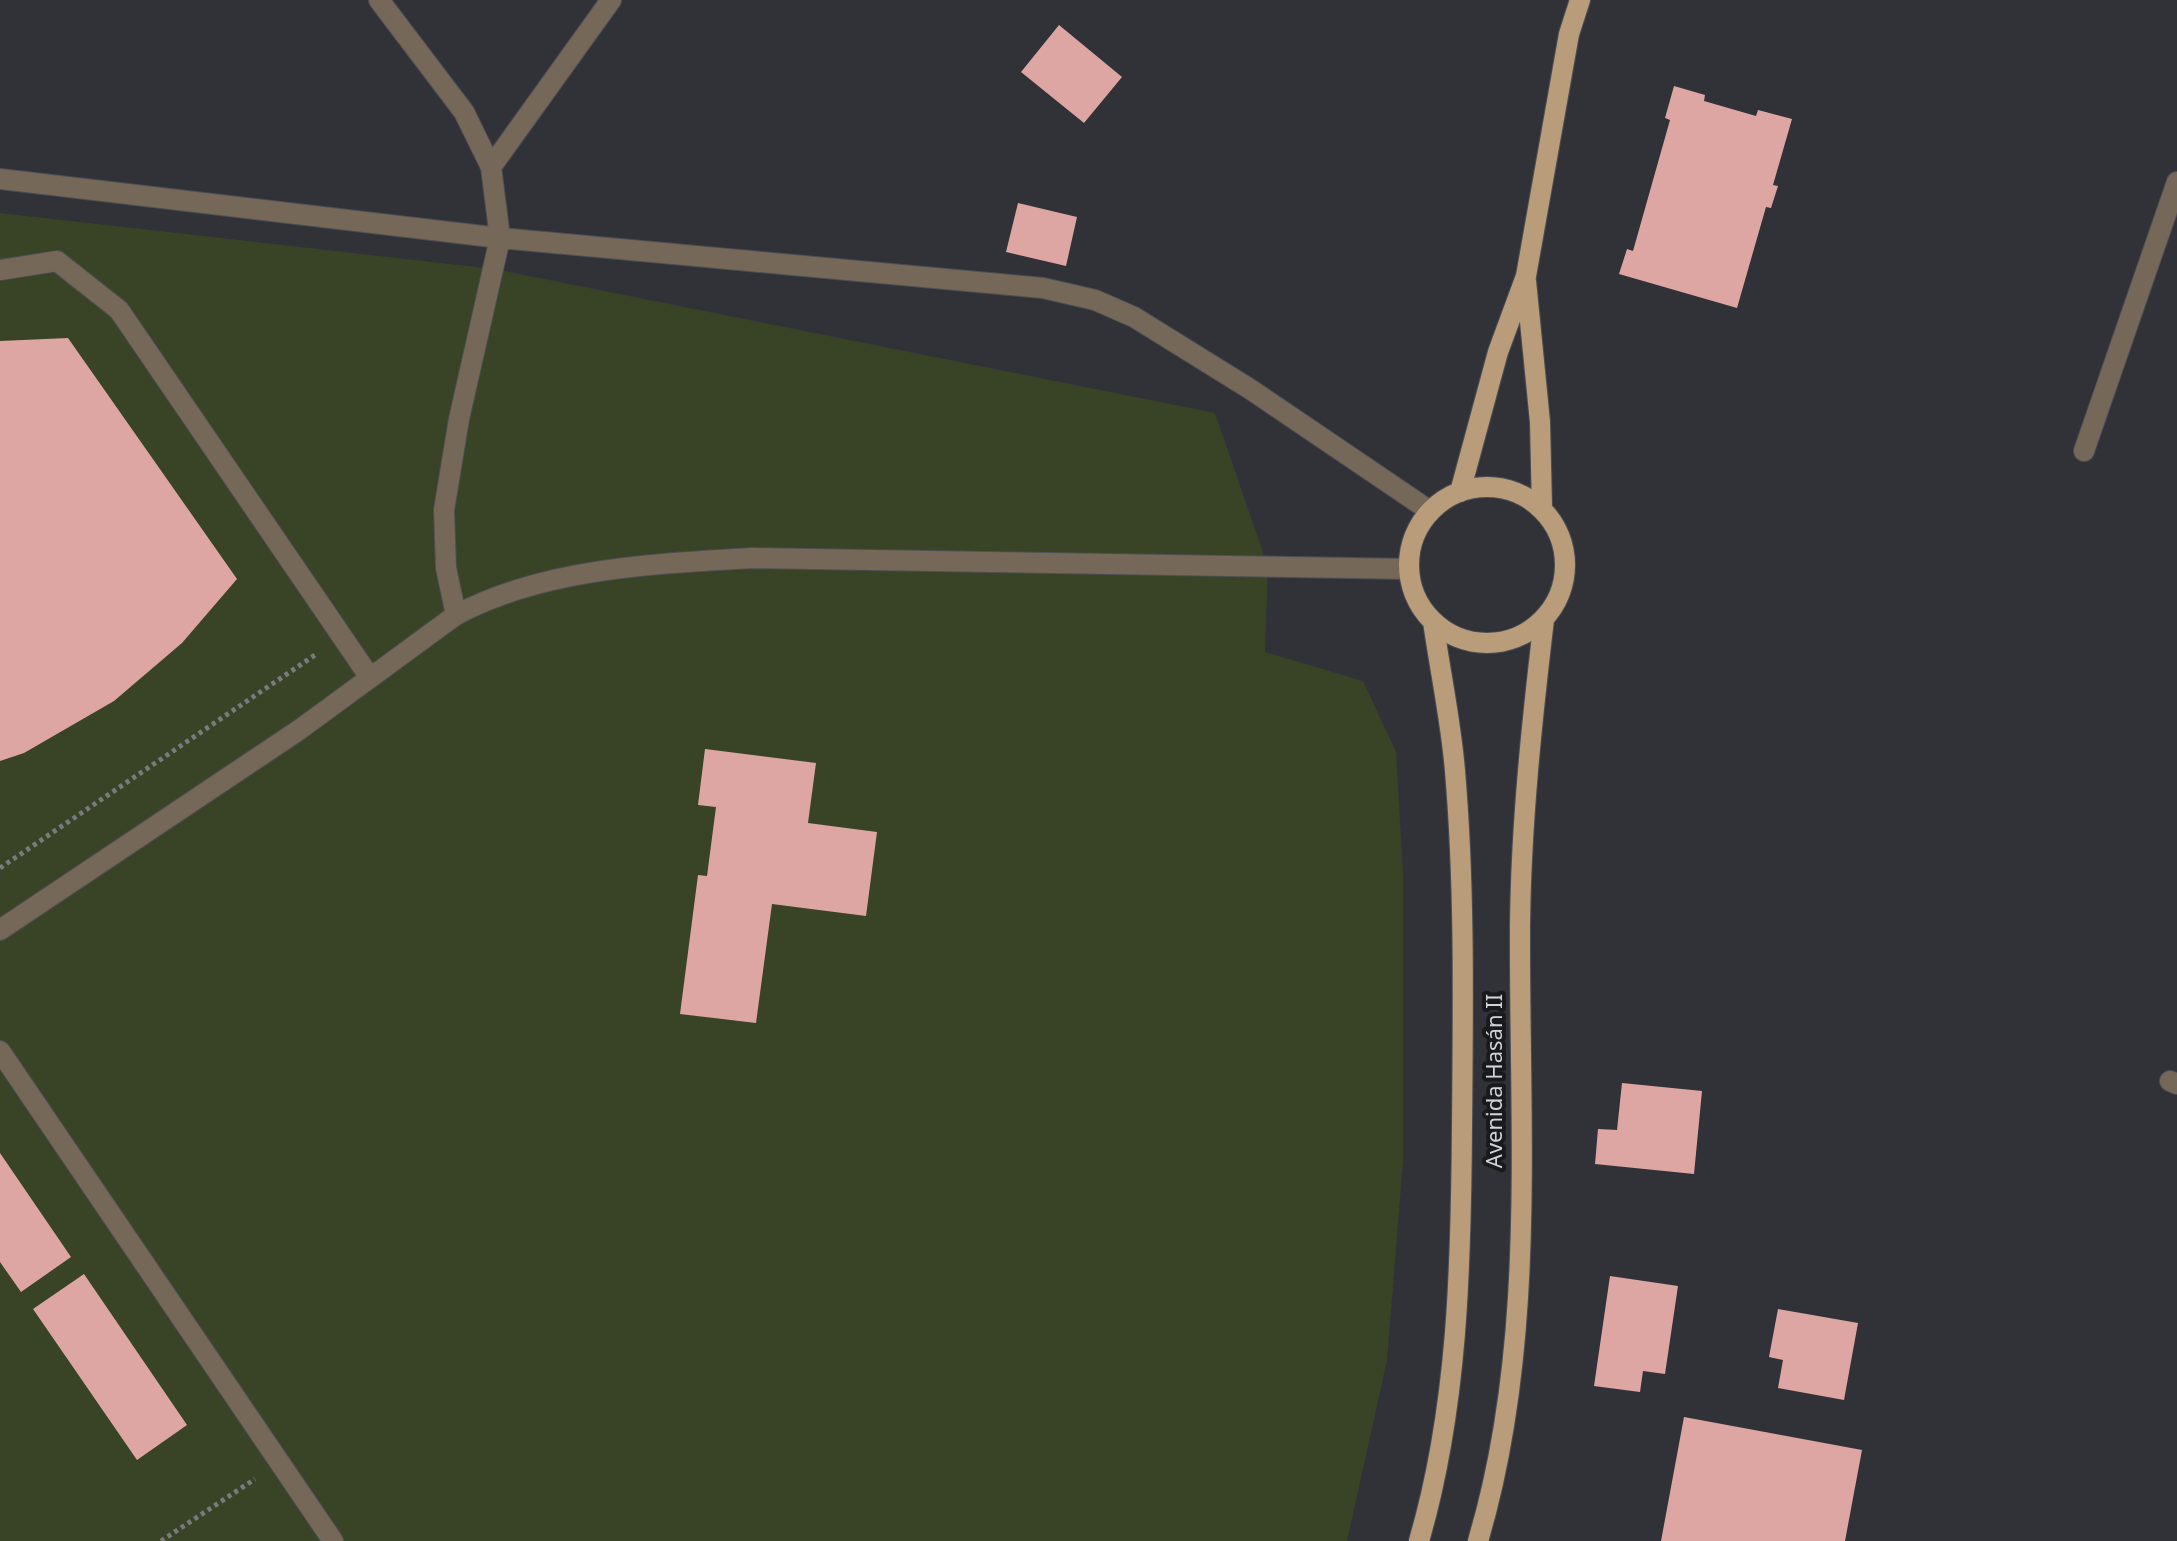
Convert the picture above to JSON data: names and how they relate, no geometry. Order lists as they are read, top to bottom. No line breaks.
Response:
{"streets":{"main road":["Avenida Hasán II"]}}
